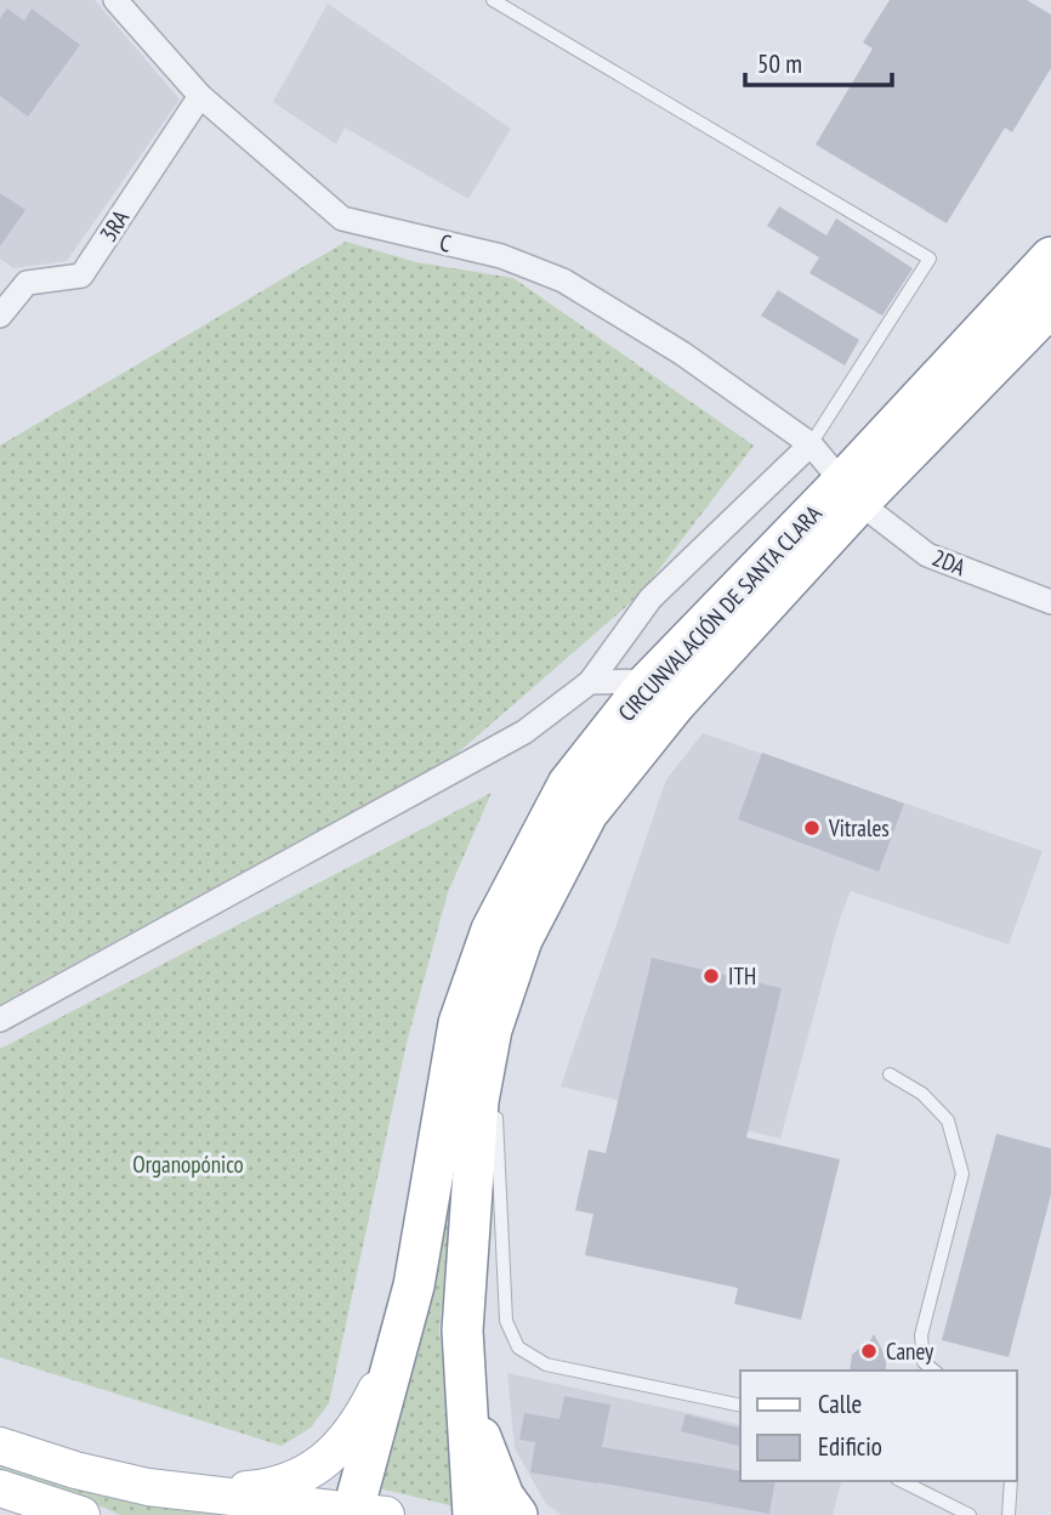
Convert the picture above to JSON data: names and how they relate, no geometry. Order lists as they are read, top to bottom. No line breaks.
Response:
{"streets":{"highway":["CIRCUNVALACIÓN DE SANTA CLARA"],"street":["3RA","C","2DA"]},"crossings":[["3RA","C"],["C","2DA"],["C","CIRCUNVALACIÓN DE SANTA CLARA"],["2DA","CIRCUNVALACIÓN DE SANTA CLARA"]],"parks":["Organopónico"],"places":["Vitrales","ITH","Caney"],"legend":["Calle","Edificio"],"scale_bar":"50 m"}
